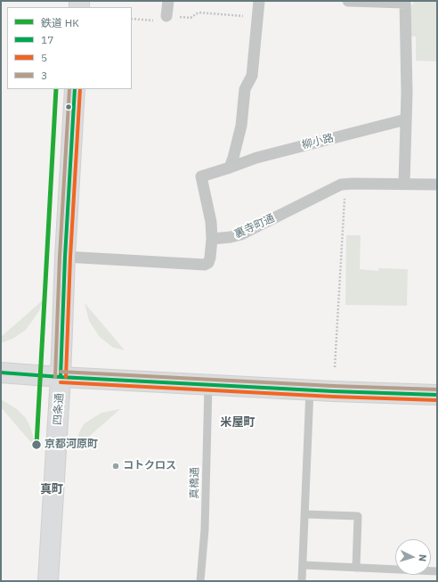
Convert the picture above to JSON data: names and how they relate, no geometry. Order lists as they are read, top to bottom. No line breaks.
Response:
{"streets":{"main road":["四条通"],"street":["柳小路","裏寺町通"],"lane":["真橋通"]},"crossings":[["柳小路","裏寺町通"]],"districts":["米屋町","真町"],"places":["京都河原町","コトクロス"],"lines":["rail line HK","transit line 17","transit line 5","transit line 3"],"legend":["鉄道 HK","17","5","3"],"north":"right"}
